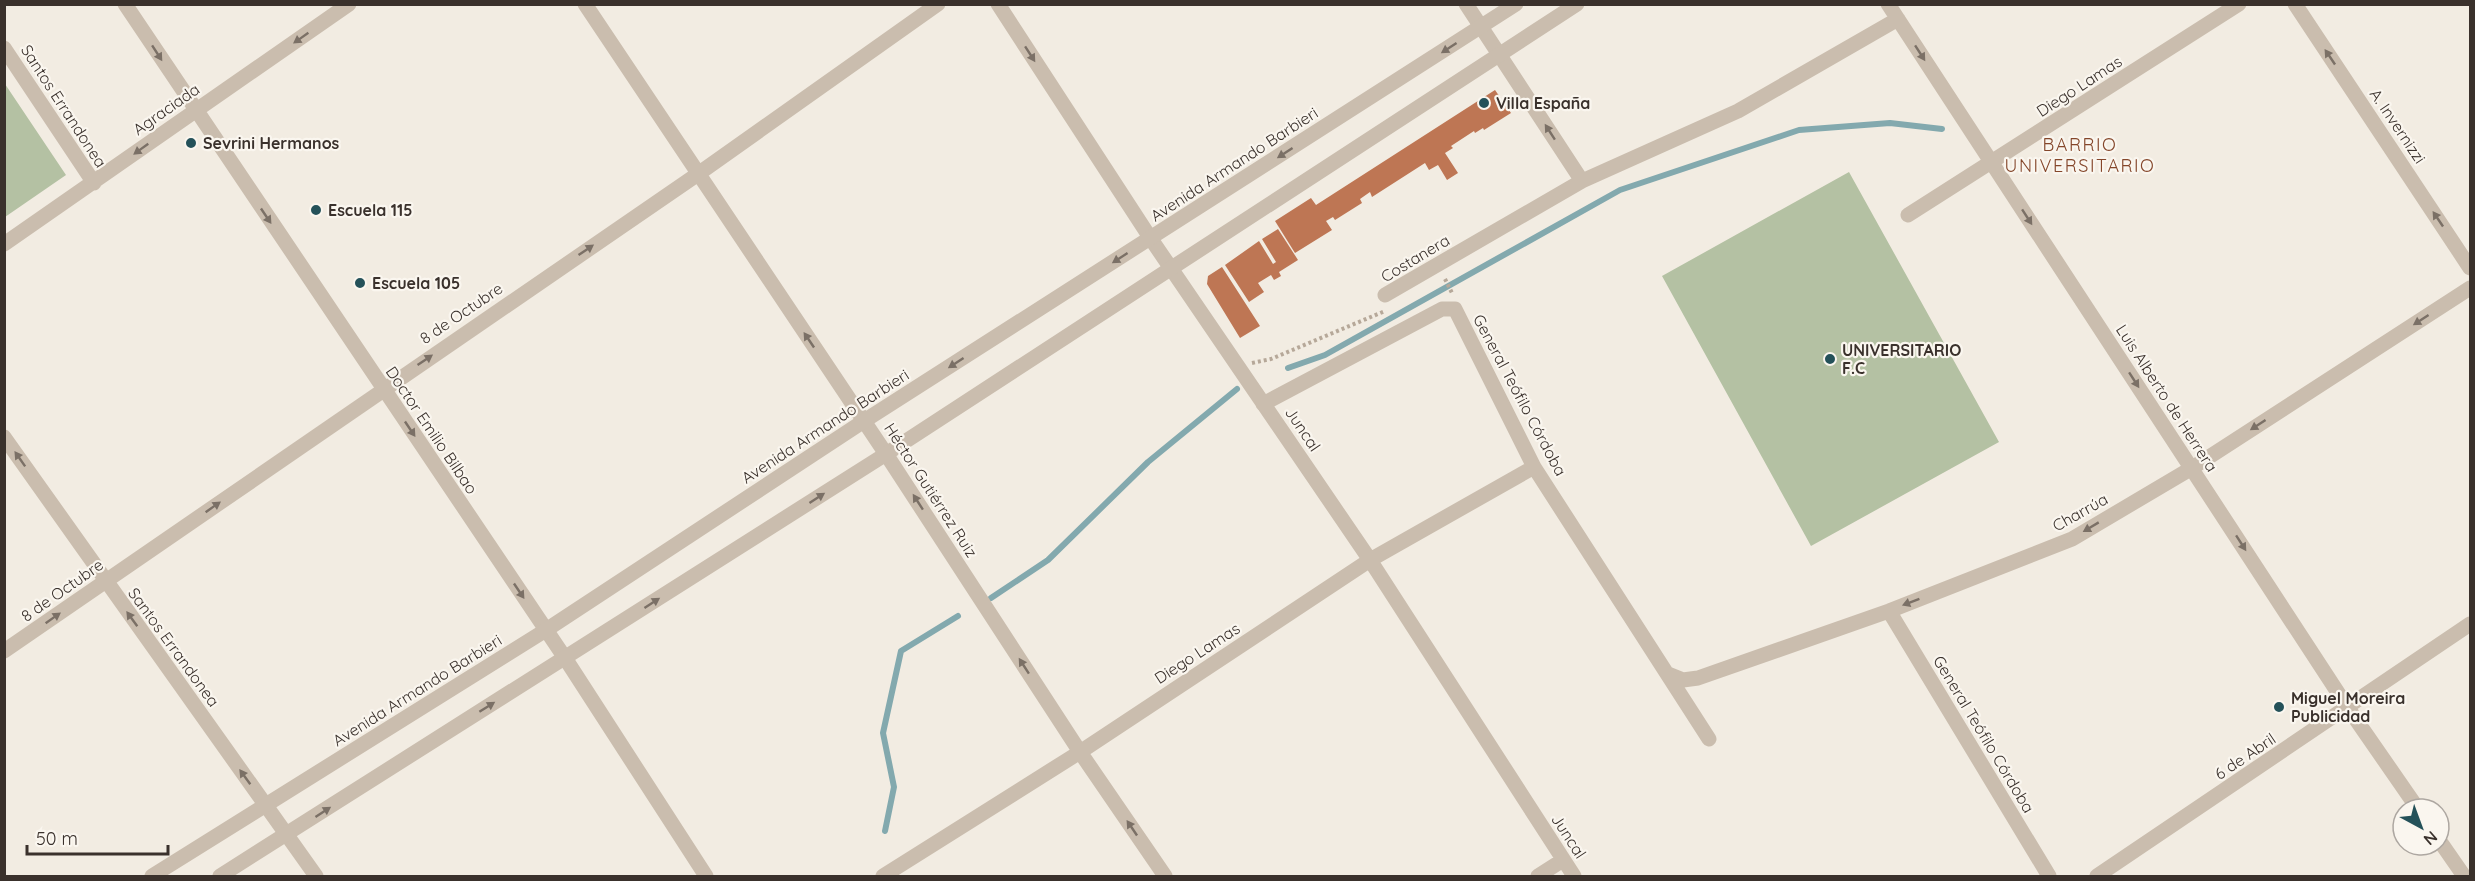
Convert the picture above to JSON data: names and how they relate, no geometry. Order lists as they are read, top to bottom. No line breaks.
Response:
{"streets":{"street":["Diego Lamas","Santos Errandonea","Agraciada","A. Invernizzi","Avenida Armando Barbieri","Costanera","8 de Octubre","General Teófilo Córdoba","Luis Alberto de Herrera","Juncal","Doctor Emilio Bilbao","Héctor Gutiérrez Ruiz","Charrúa","6 de Abril"]},"crossings":[["Diego Lamas","General Teófilo Córdoba"],["Diego Lamas","Luis Alberto de Herrera"],["Diego Lamas","Juncal"],["Diego Lamas","Héctor Gutiérrez Ruiz"],["Santos Errandonea","Agraciada"],["Santos Errandonea","Avenida Armando Barbieri"],["Santos Errandonea","8 de Octubre"],["Agraciada","Doctor Emilio Bilbao"],["Avenida Armando Barbieri","Juncal"],["Avenida Armando Barbieri","Doctor Emilio Bilbao"],["Avenida Armando Barbieri","Héctor Gutiérrez Ruiz"],["Costanera","Luis Alberto de Herrera"],["Costanera","Juncal"],["8 de Octubre","Doctor Emilio Bilbao"],["8 de Octubre","Héctor Gutiérrez Ruiz"],["General Teófilo Córdoba","Juncal"],["General Teófilo Córdoba","Charrúa"],["Luis Alberto de Herrera","Charrúa"],["Luis Alberto de Herrera","6 de Abril"]],"one_way":["Santos Errandonea","Agraciada","A. Invernizzi","8 de Octubre","Luis Alberto de Herrera","Doctor Emilio Bilbao","Héctor Gutiérrez Ruiz","Charrúa"],"districts":["BARRIO UNIVERSITARIO"],"places":["Villa España","Sevrini Hermanos","Escuela 115","Escuela 105","UNIVERSITARIO F.C","Miguel Moreira Publicidad"],"scale_bar":"50 m","north":"bottom right"}
